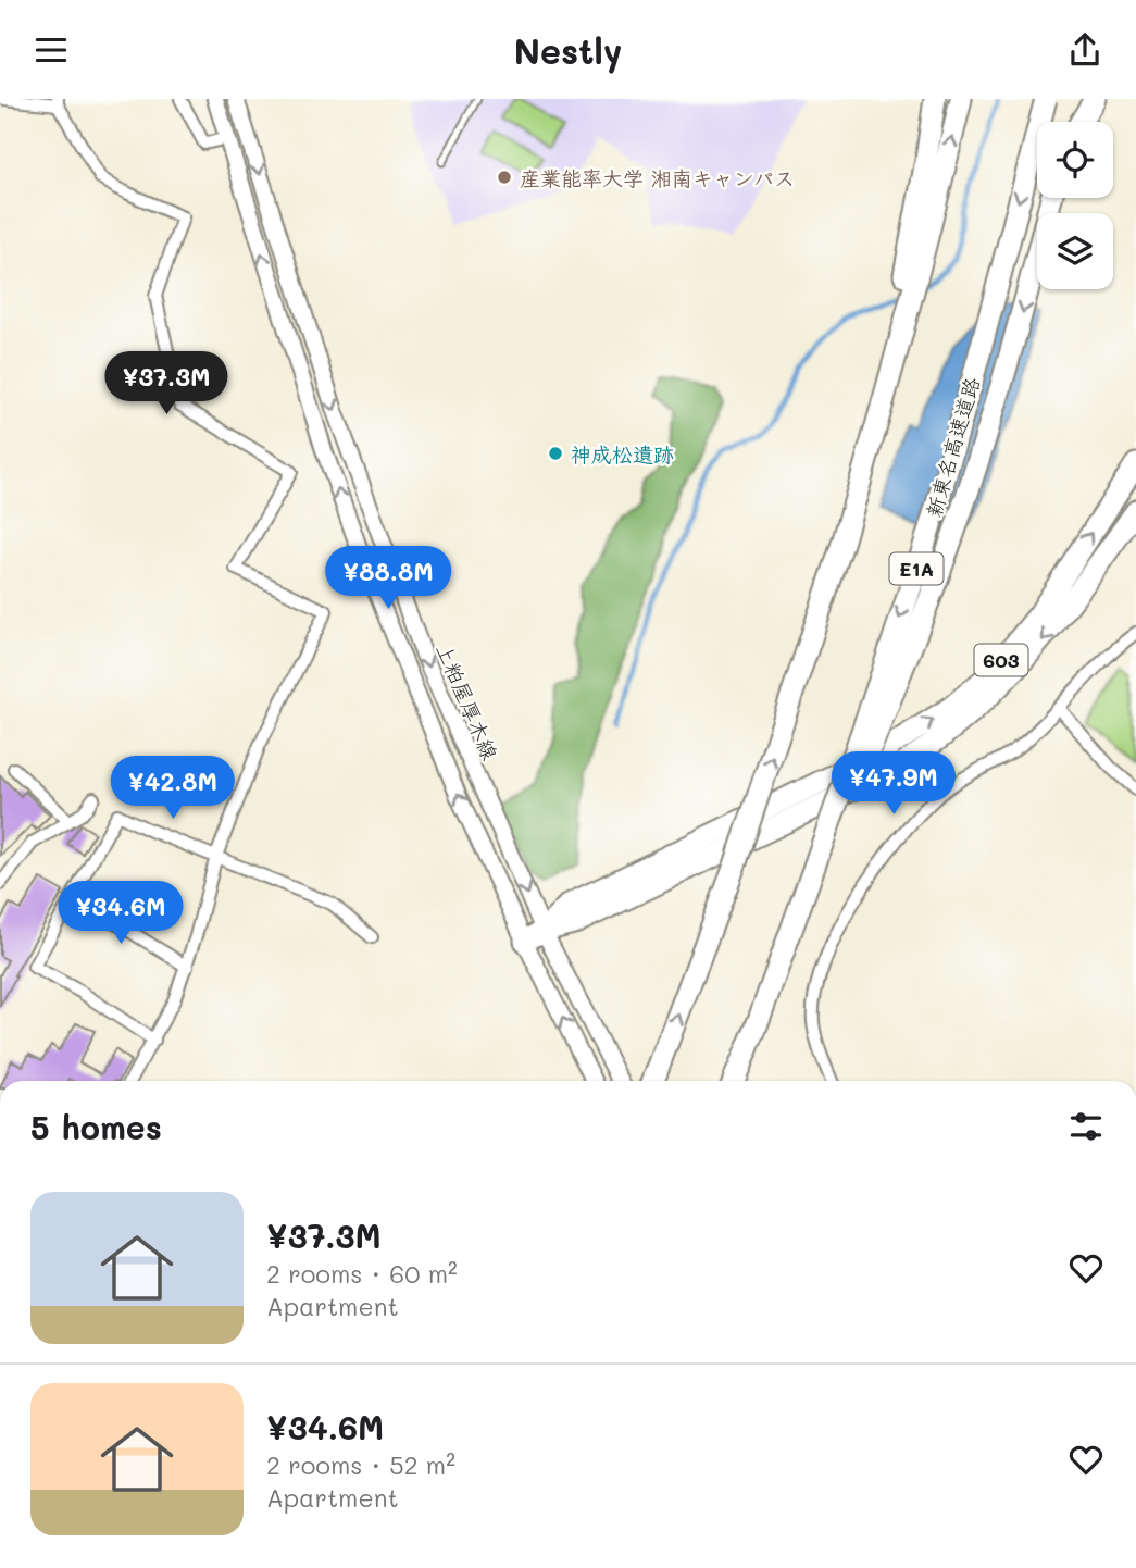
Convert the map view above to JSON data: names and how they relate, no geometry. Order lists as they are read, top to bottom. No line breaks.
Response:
{"streets":{"highway":["新東名高速道路","E1A","603"],"main road":["上粕屋厚木線"]},"crossings":[["603","上粕屋厚木線"]],"places":["産業能率大学 湘南キャンパス","神成松遺跡"],"page":{"header":"Nestly","price":["¥37.3M","¥88.8M","¥47.9M","¥42.8M","¥34.6M"],"heading":"5 homes","list":[{"name":"¥37.3M","note":"2 rooms · 60 m² · Apartment"},{"name":"¥34.6M","note":"2 rooms · 52 m² · Apartment"}]}}
